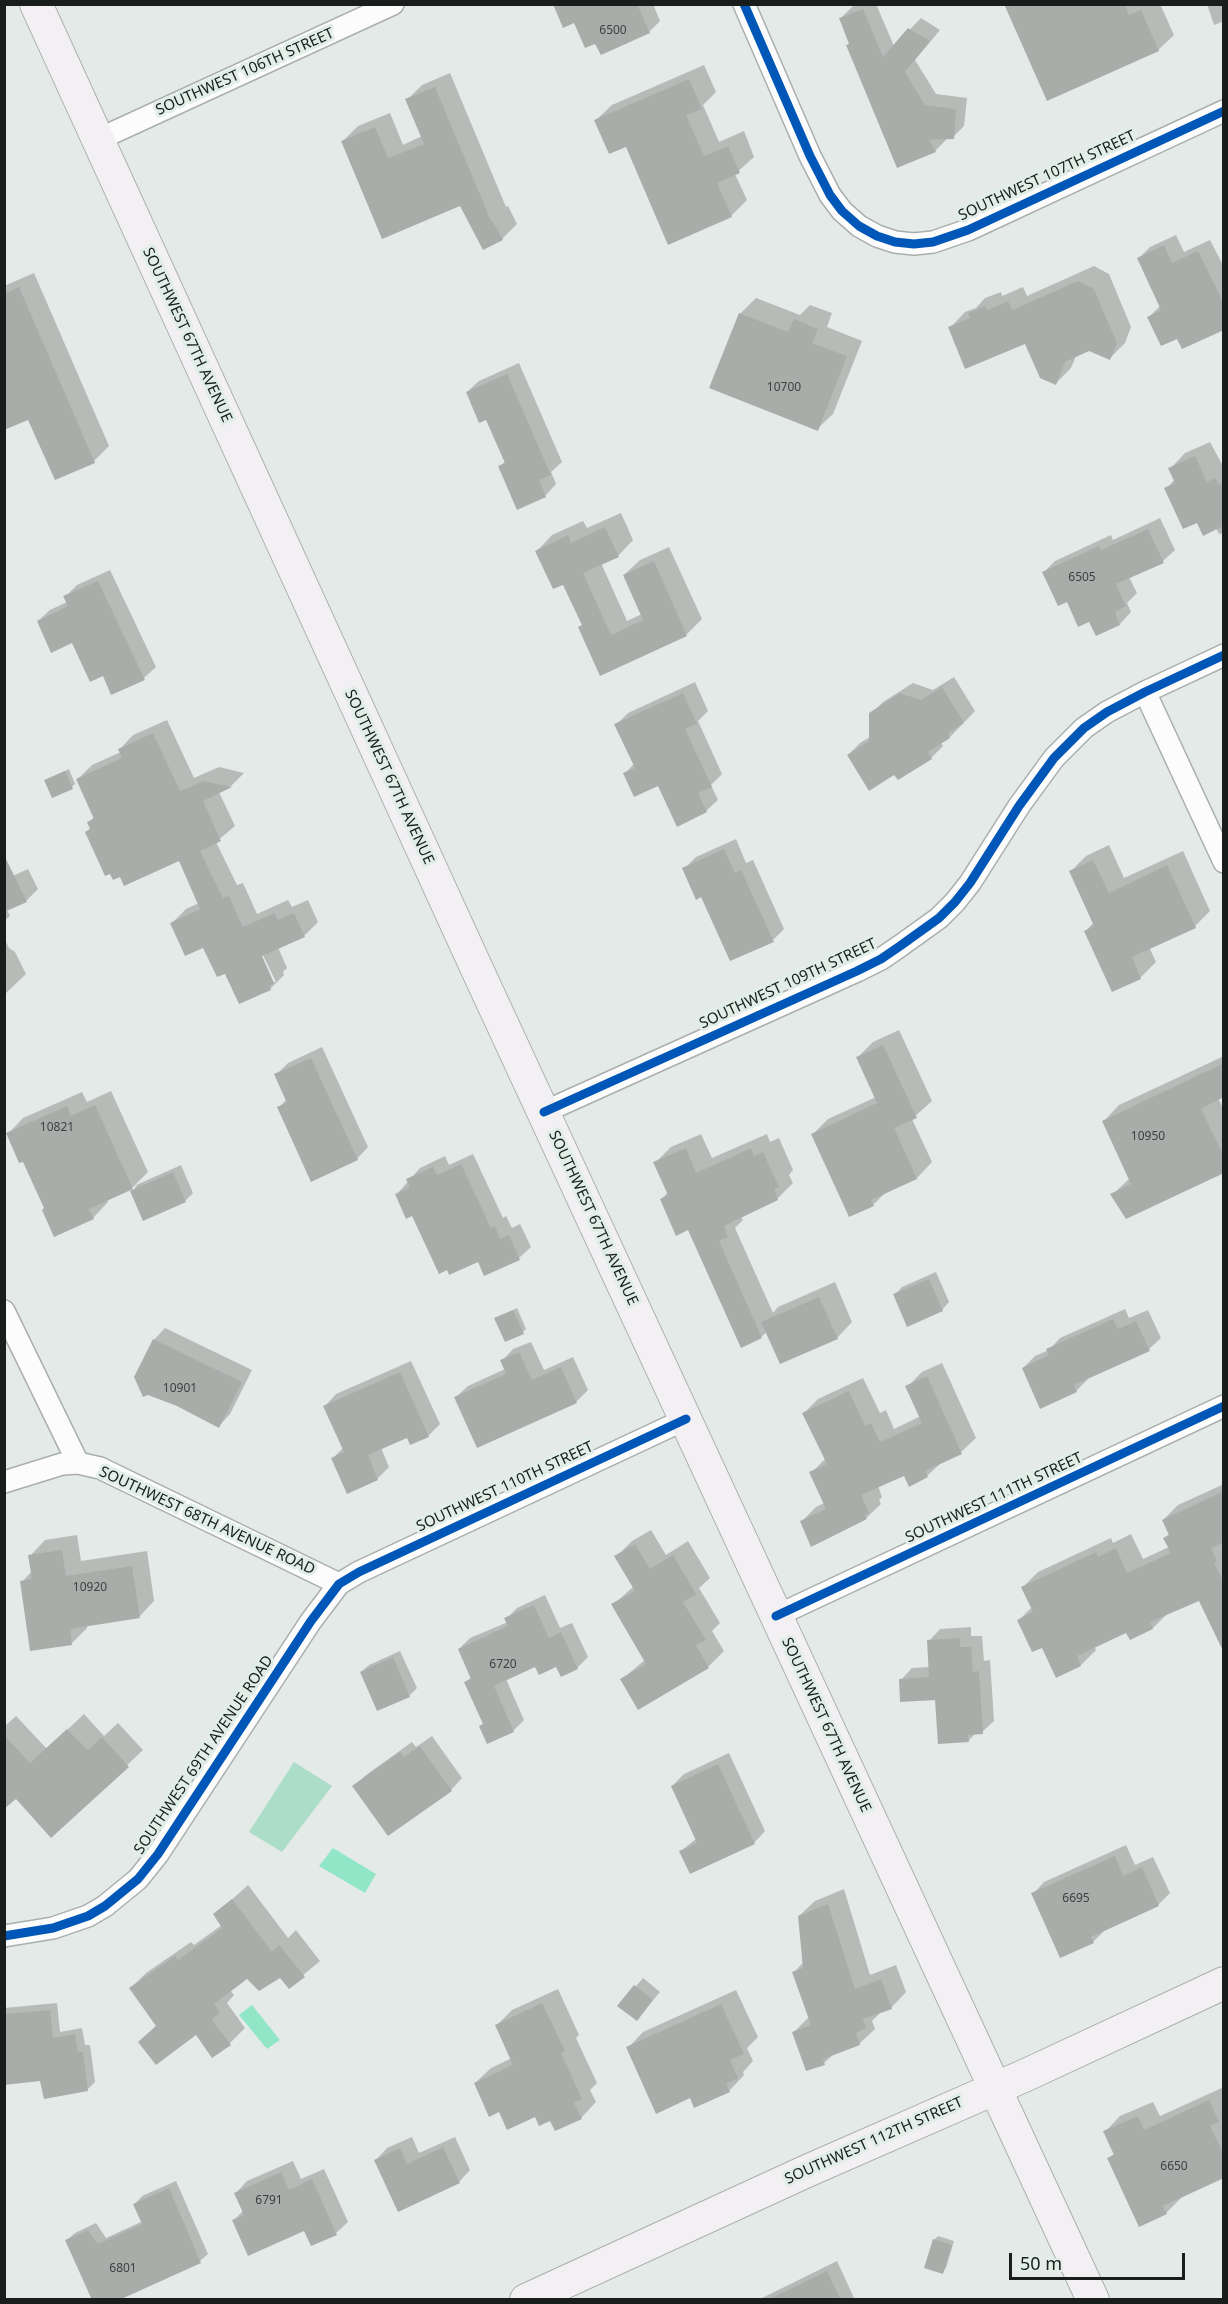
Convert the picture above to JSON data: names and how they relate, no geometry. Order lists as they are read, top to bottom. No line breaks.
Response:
{"streets":{"main road":["SOUTHWEST 67TH AVENUE","SOUTHWEST 112TH STREET"],"street":["SOUTHWEST 106TH STREET","SOUTHWEST 107TH STREET","SOUTHWEST 109TH STREET","SOUTHWEST 110TH STREET","SOUTHWEST 111TH STREET","SOUTHWEST 68TH AVENUE ROAD","SOUTHWEST 69TH AVENUE ROAD"]},"crossings":[["SOUTHWEST 106TH STREET","SOUTHWEST 67TH AVENUE"],["SOUTHWEST 67TH AVENUE","SOUTHWEST 109TH STREET"],["SOUTHWEST 67TH AVENUE","SOUTHWEST 110TH STREET"],["SOUTHWEST 67TH AVENUE","SOUTHWEST 111TH STREET"],["SOUTHWEST 67TH AVENUE","SOUTHWEST 112TH STREET"],["SOUTHWEST 110TH STREET","SOUTHWEST 68TH AVENUE ROAD"],["SOUTHWEST 110TH STREET","SOUTHWEST 69TH AVENUE ROAD"],["SOUTHWEST 68TH AVENUE ROAD","SOUTHWEST 69TH AVENUE ROAD"]],"house_numbers":["6500","10700","6505","10821","10950","10901","10920","6720","6695","6650","6791","6801"],"scale_bar":"50 m"}
